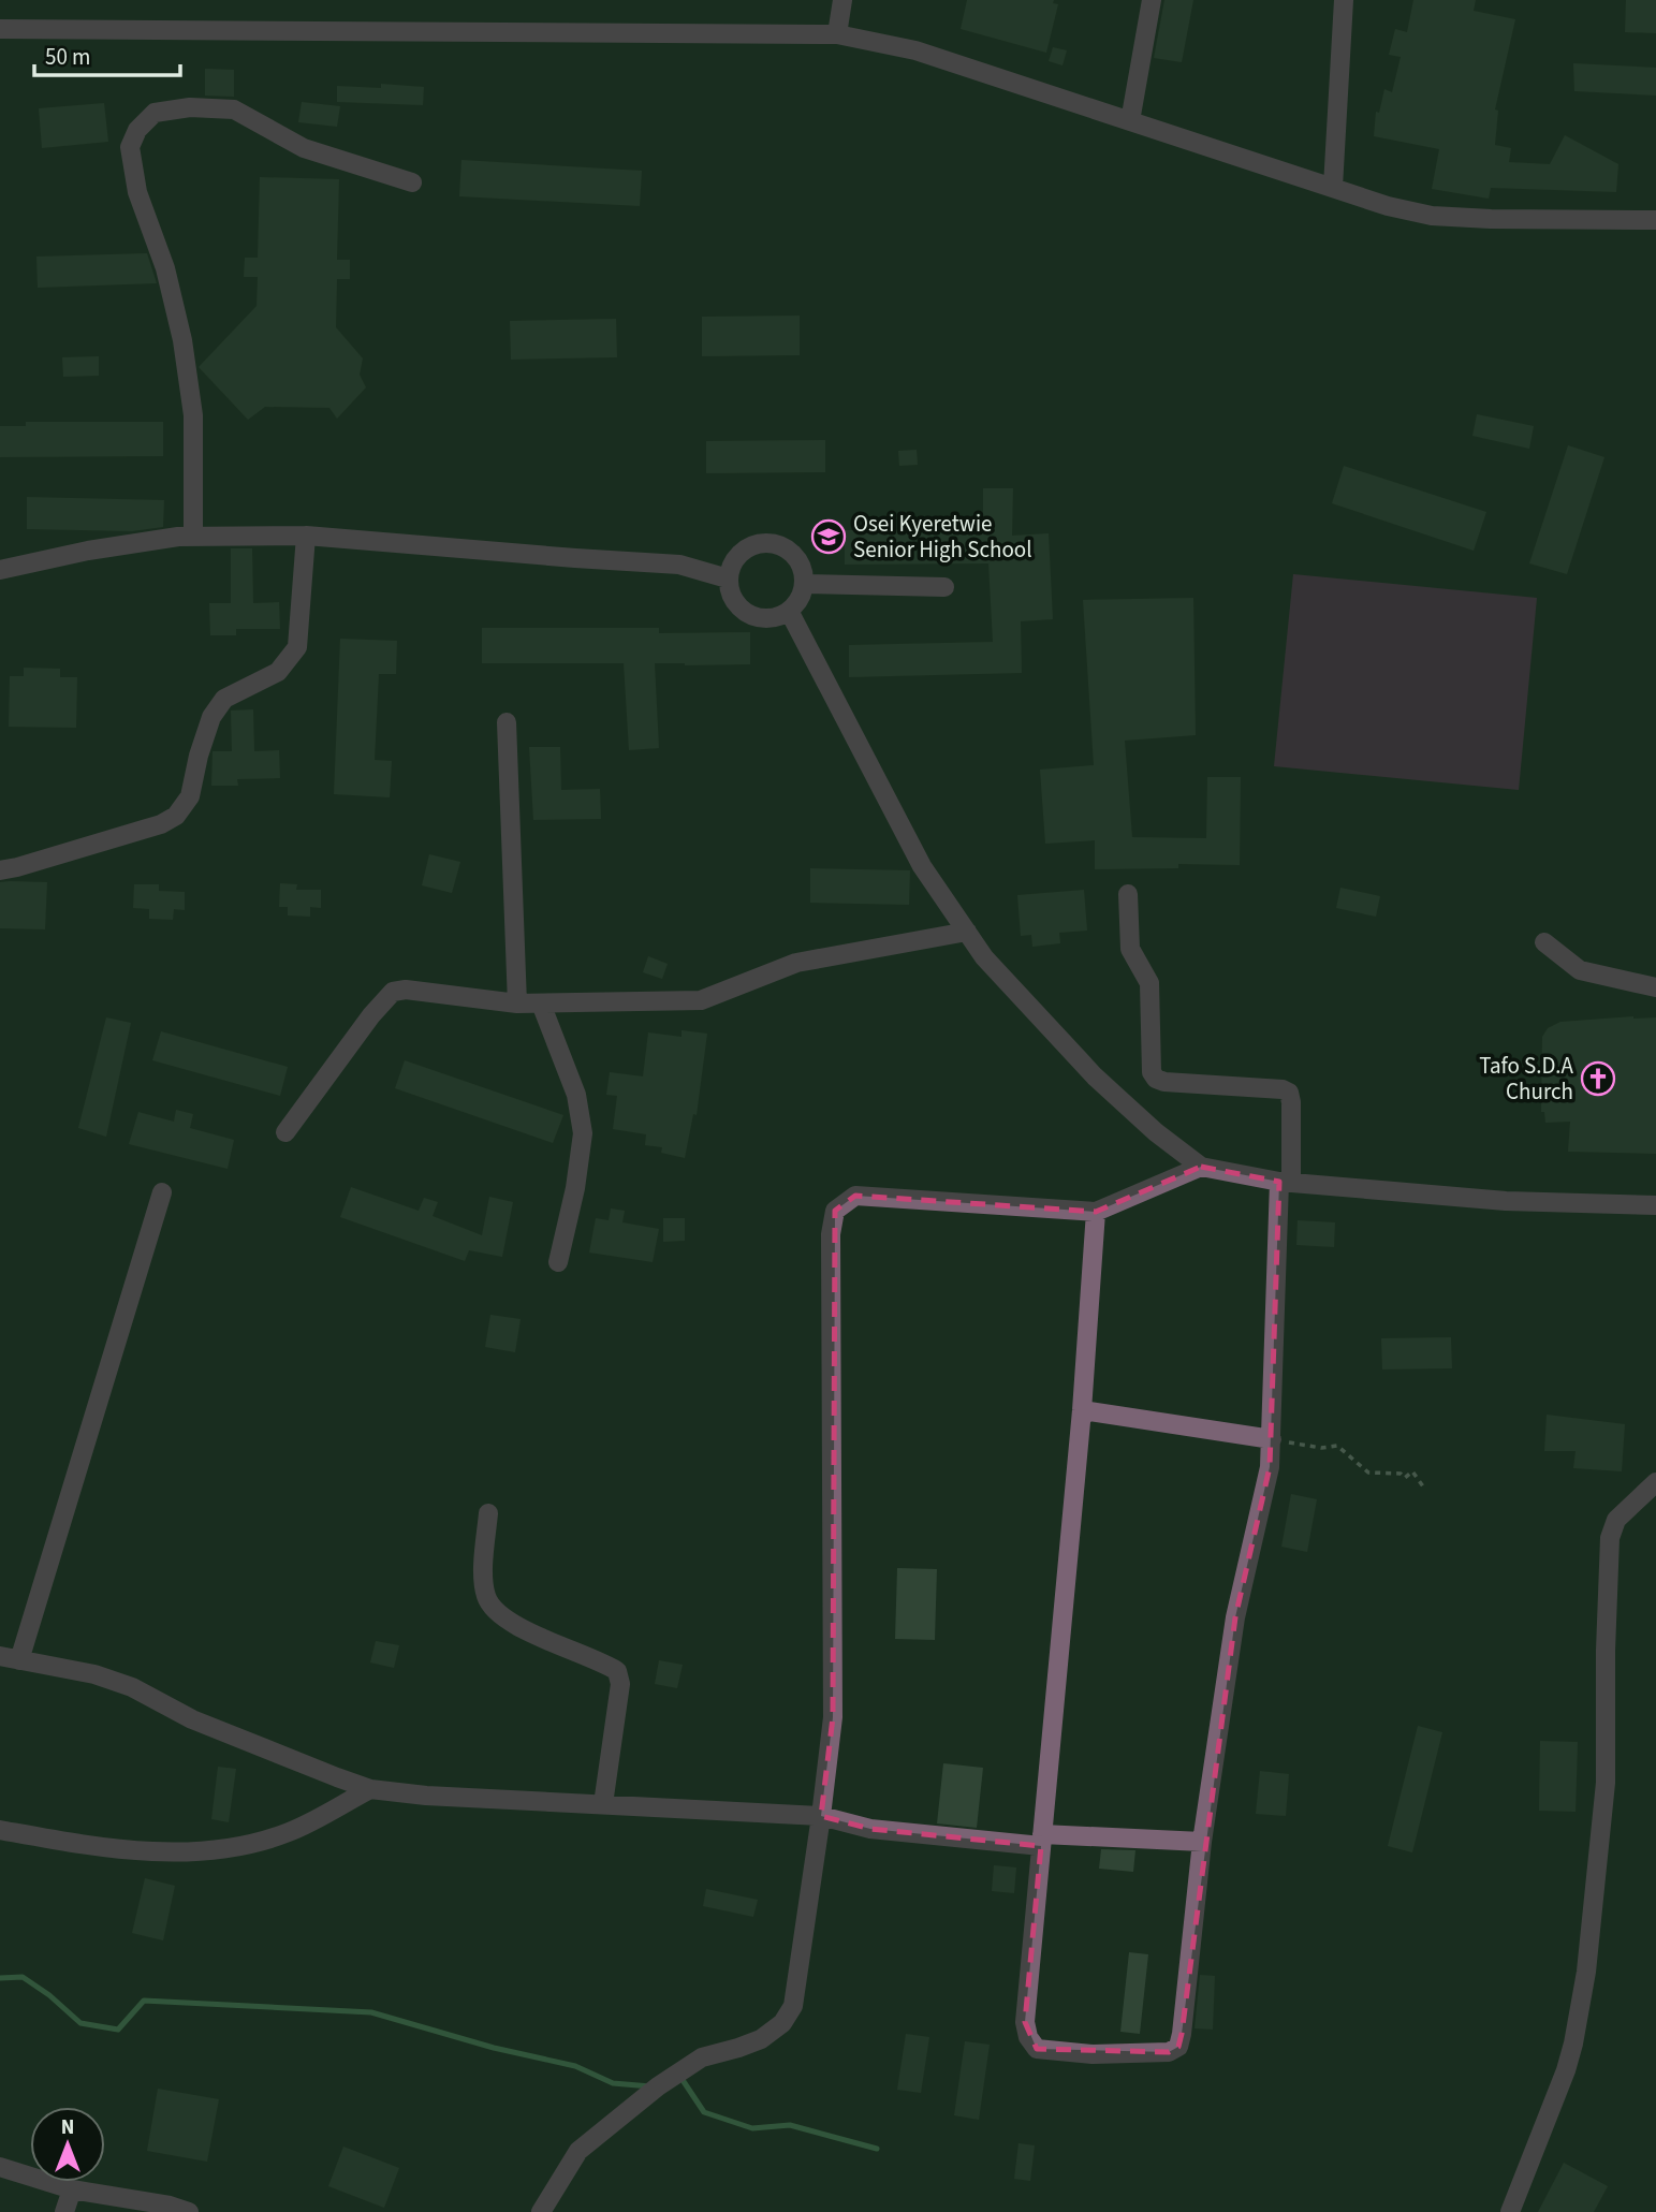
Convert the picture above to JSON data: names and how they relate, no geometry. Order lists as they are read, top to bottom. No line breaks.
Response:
{"places":{"school or university":["Osei Kyeretwie Senior High School"],"church":["Tafo S.D.A Church"]},"scale_bar":"50 m","north":"top"}
